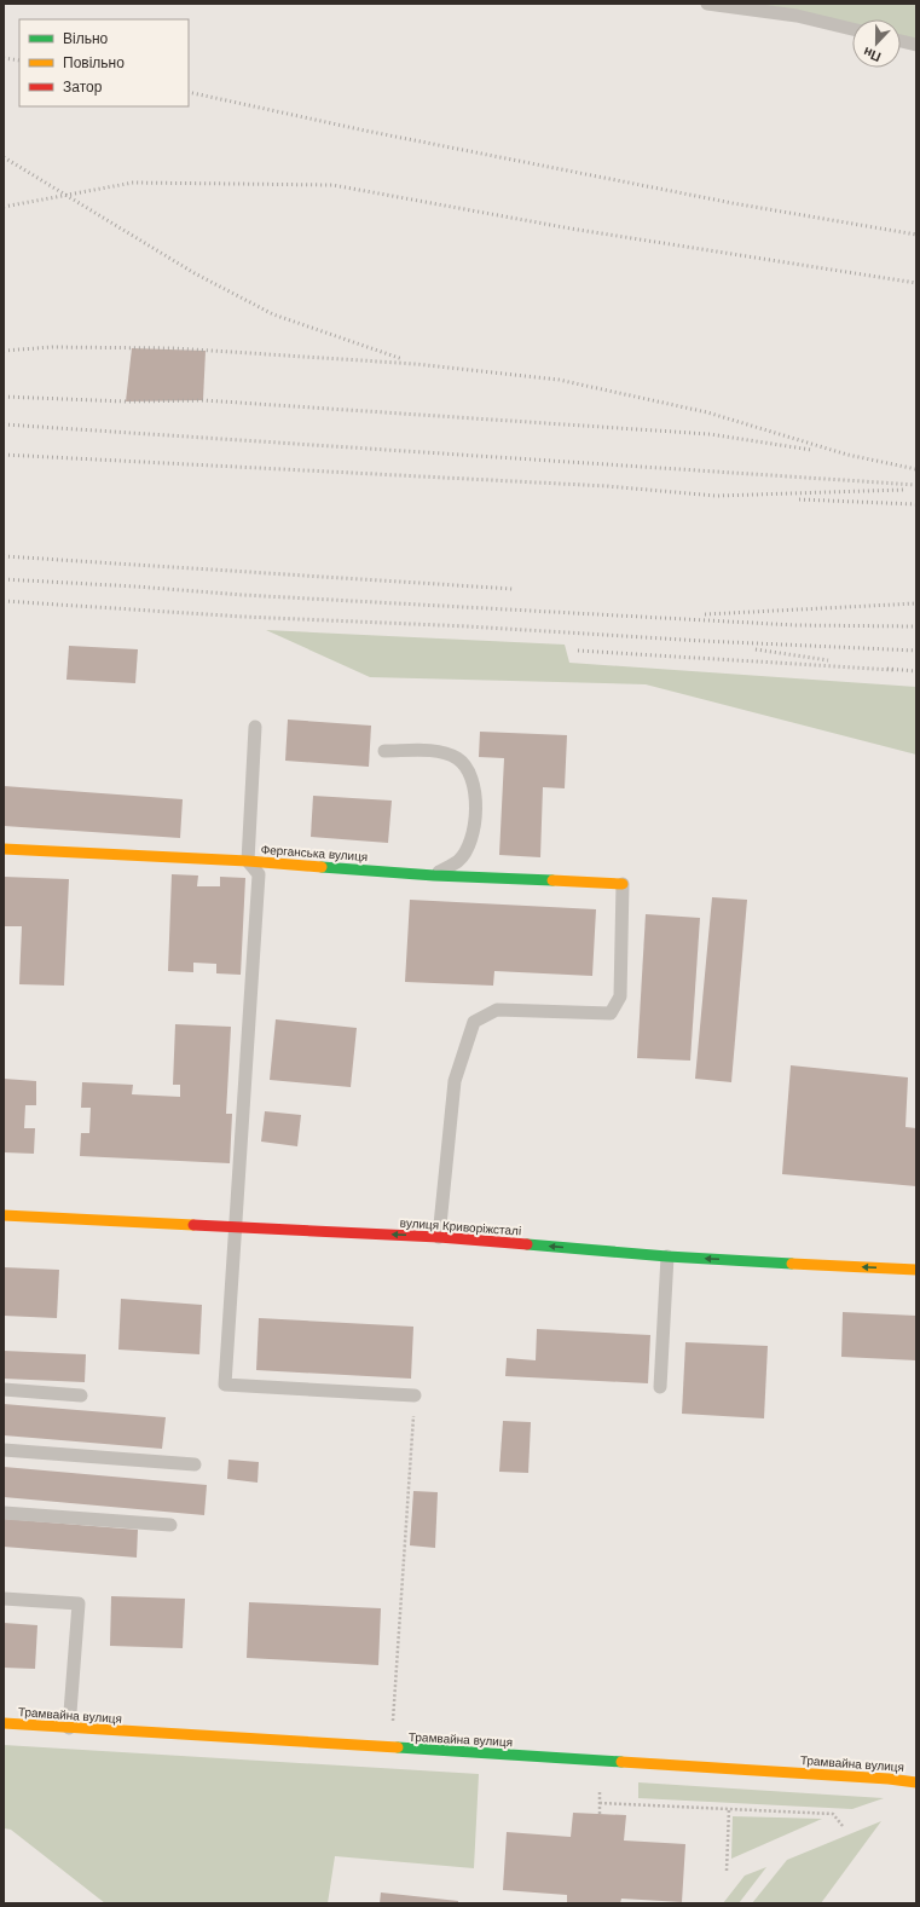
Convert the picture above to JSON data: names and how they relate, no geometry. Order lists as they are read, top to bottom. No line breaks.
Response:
{"streets":{"street":["Ферганська вулиця","вулиця Криворіжсталі","Трамвайна вулиця"]},"one_way":["вулиця Криворіжсталі"],"legend":["Вільно","Повільно","Затор"],"north":"bottom"}
